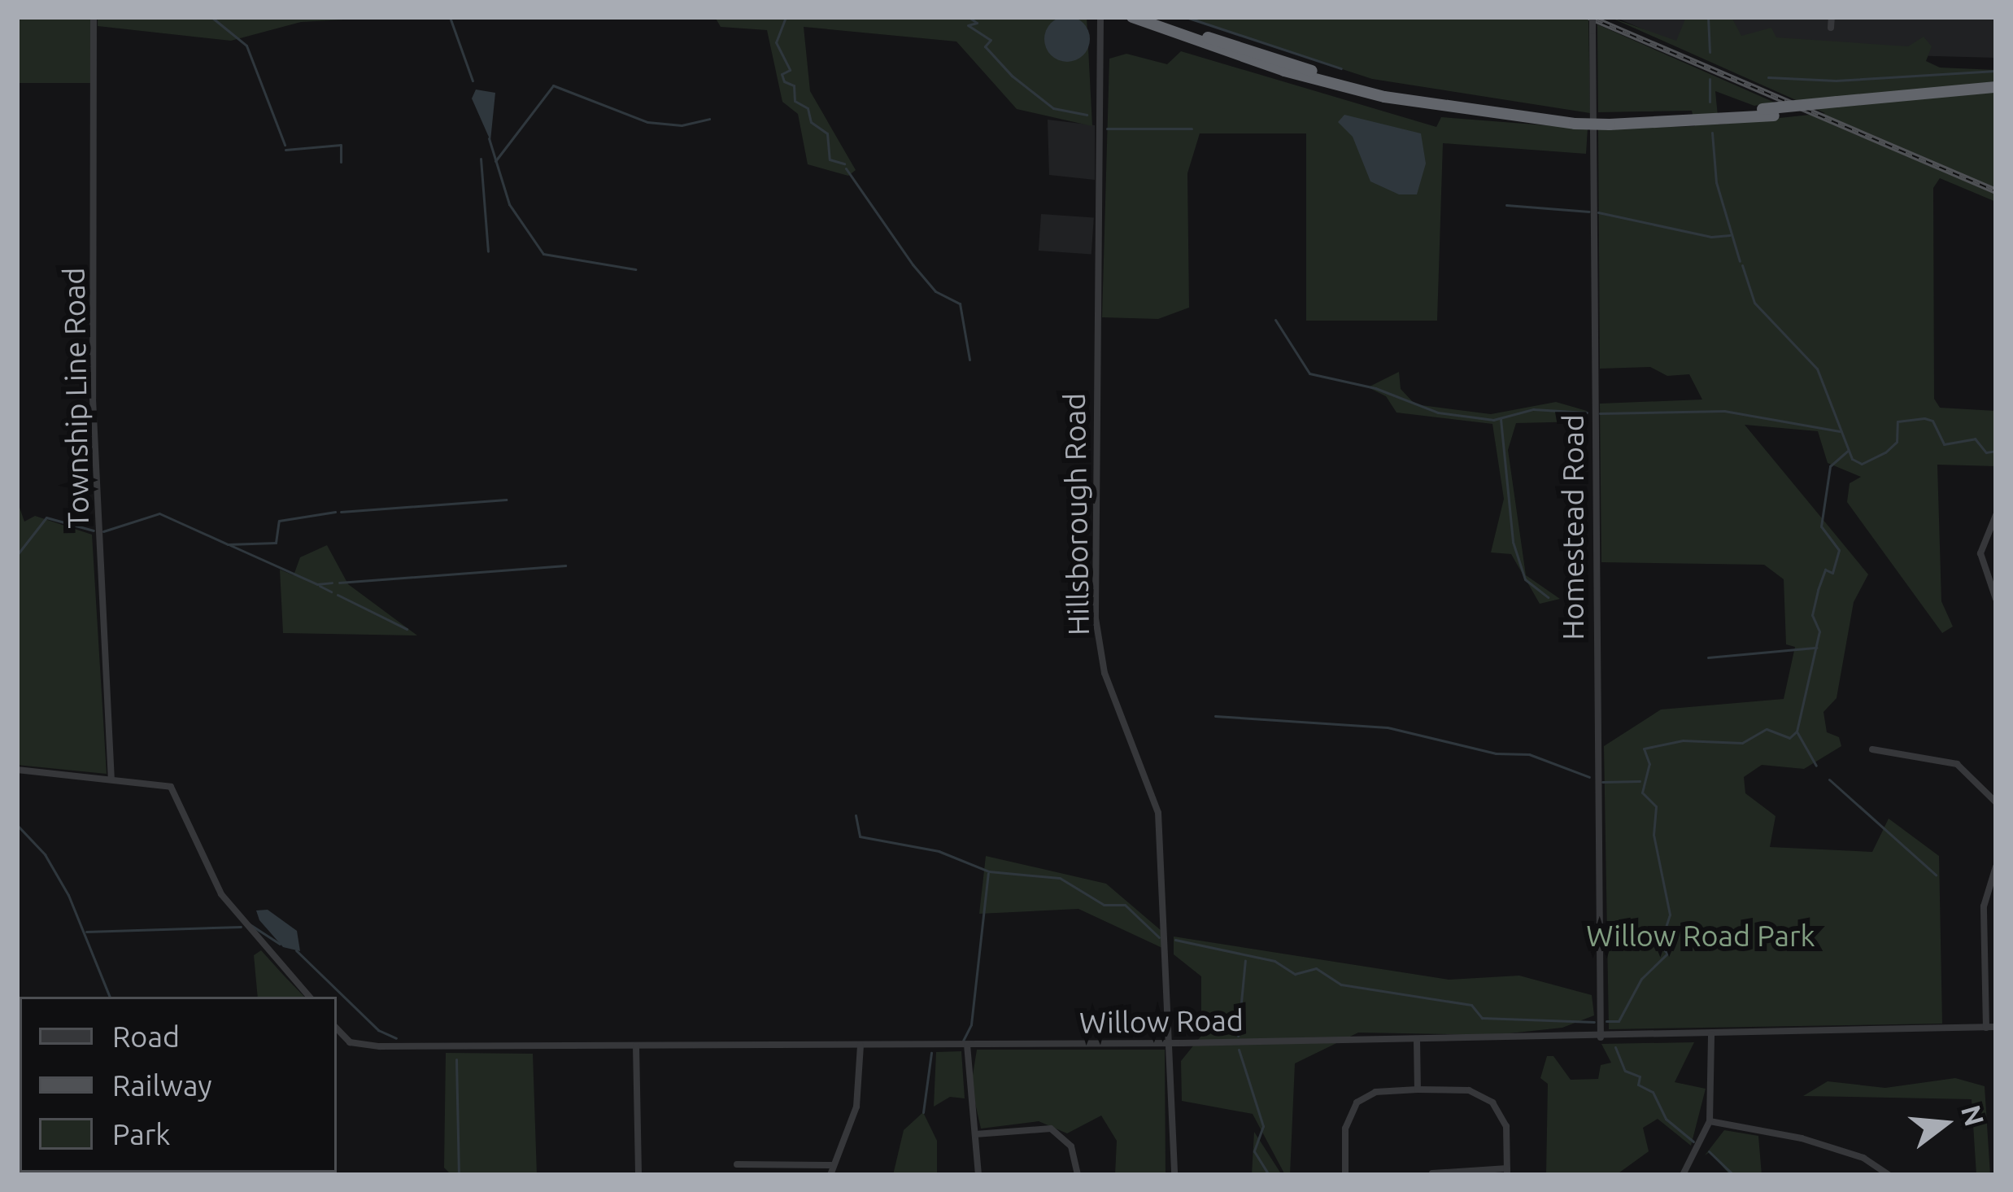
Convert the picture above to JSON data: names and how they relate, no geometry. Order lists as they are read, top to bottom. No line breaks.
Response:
{"streets":{"street":["Township Line Road","Hillsborough Road","Homestead Road","Willow Road"]},"crossings":[["Hillsborough Road","Willow Road"],["Homestead Road","Willow Road"]],"parks":["Willow Road Park"],"legend":["Road","Railway","Park"],"north":"right"}
